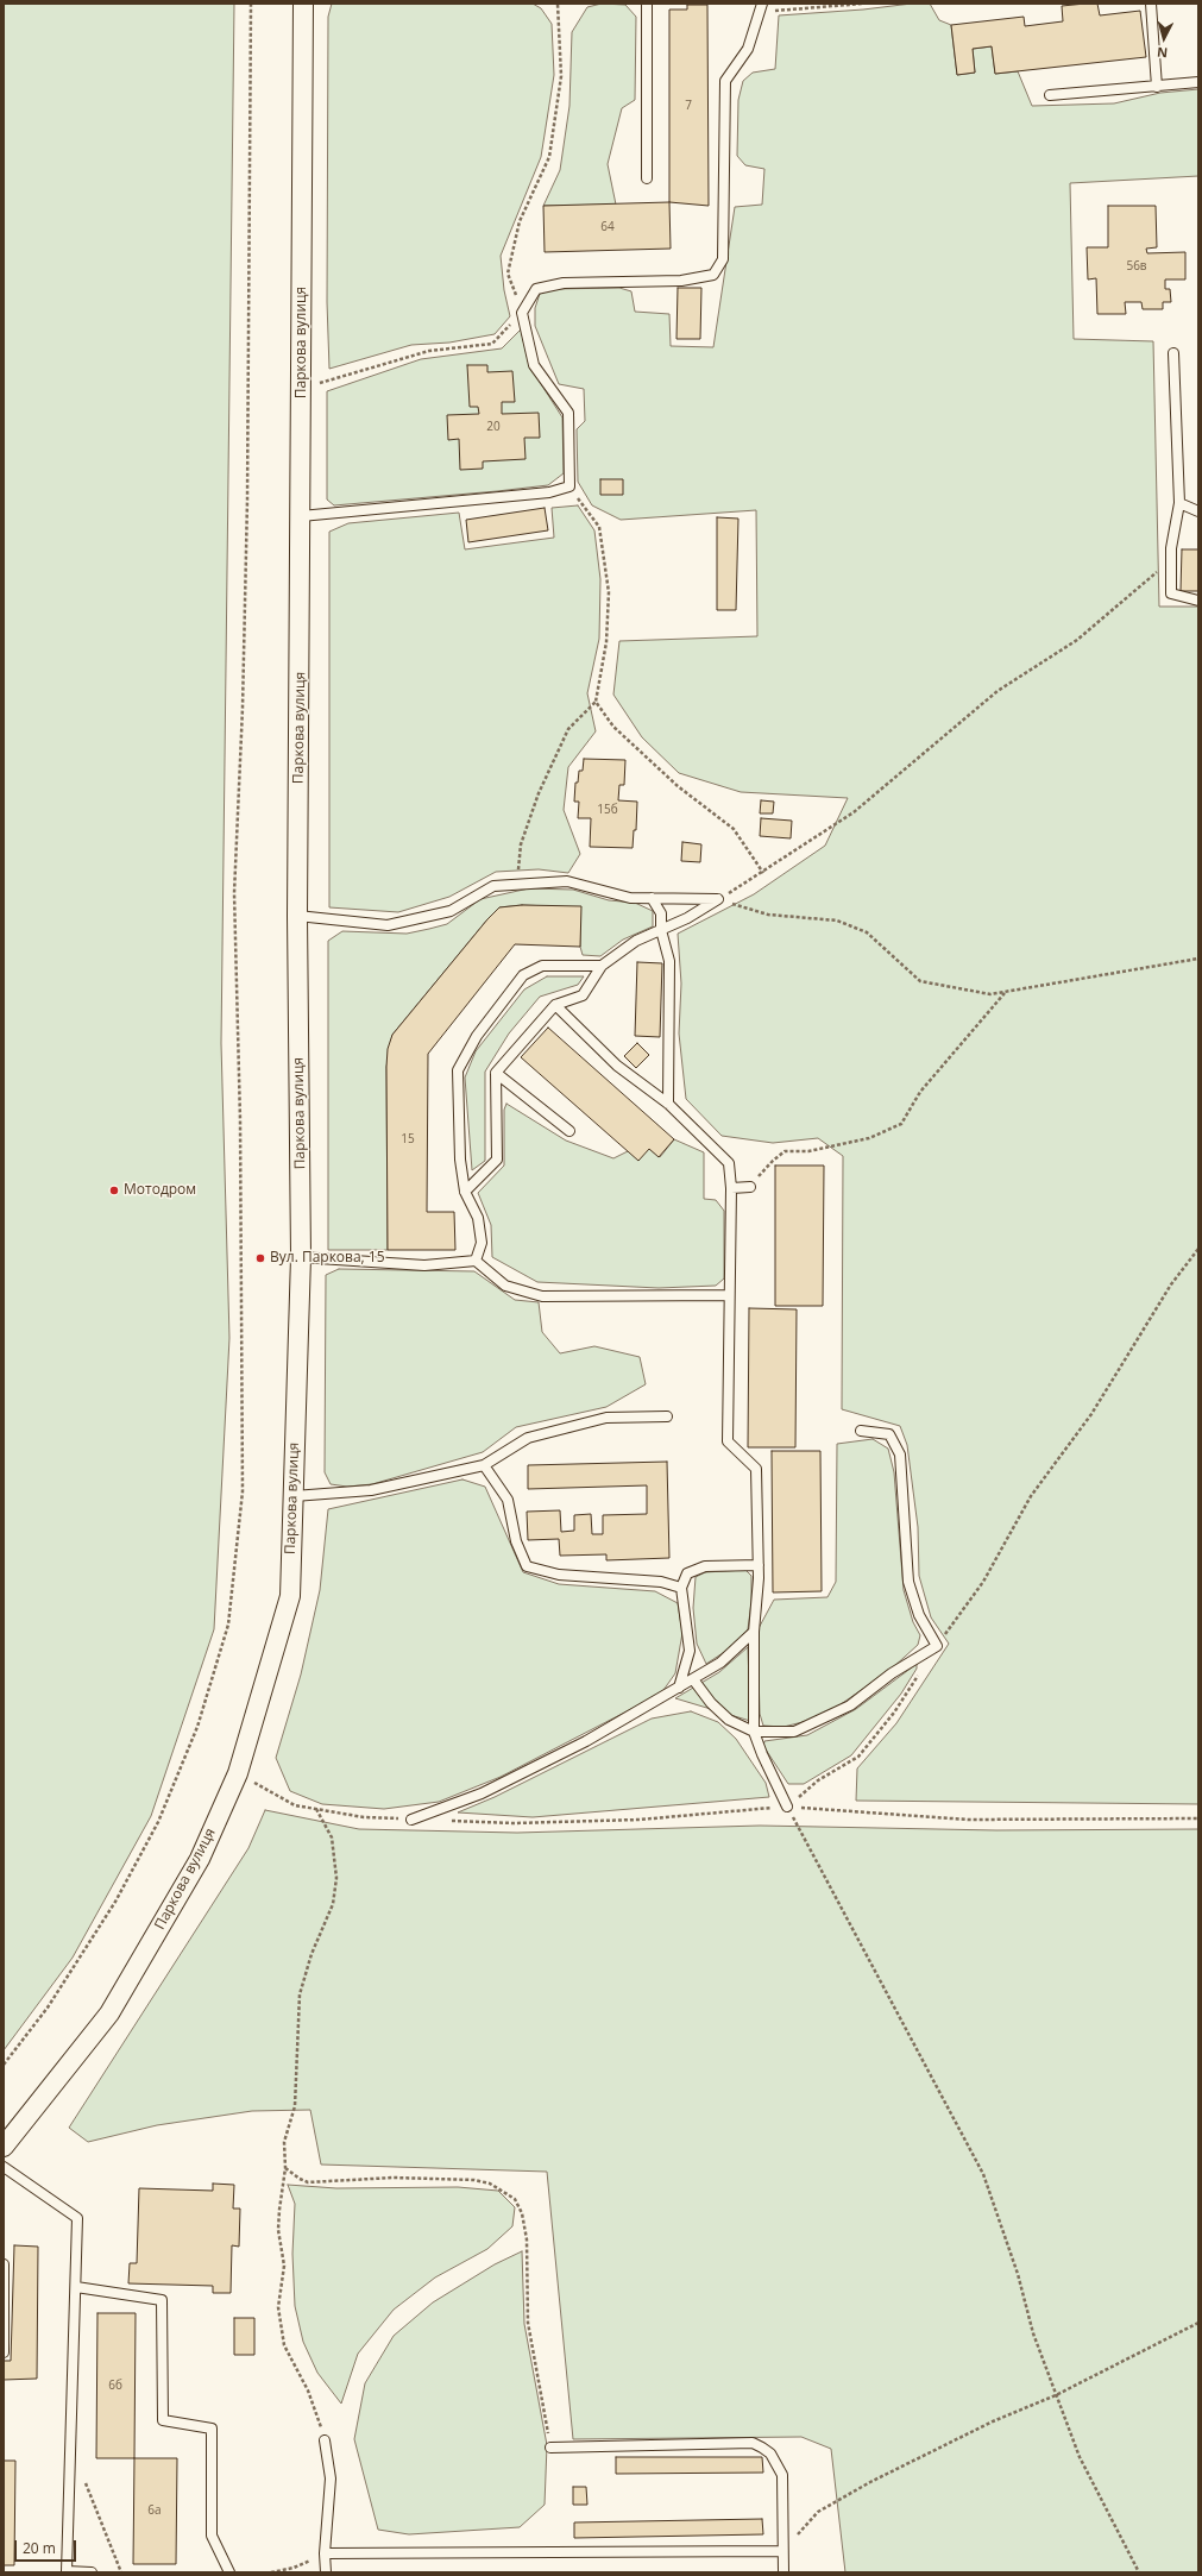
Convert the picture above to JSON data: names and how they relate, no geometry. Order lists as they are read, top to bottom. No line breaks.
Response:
{"streets":{"street":["Паркова вулиця"]},"places":["Мотодром","Вул. Паркова, 15"],"house_numbers":["7","64","56в","20","15б","15","6б","6а"],"scale_bar":"20 m","north":"bottom"}
